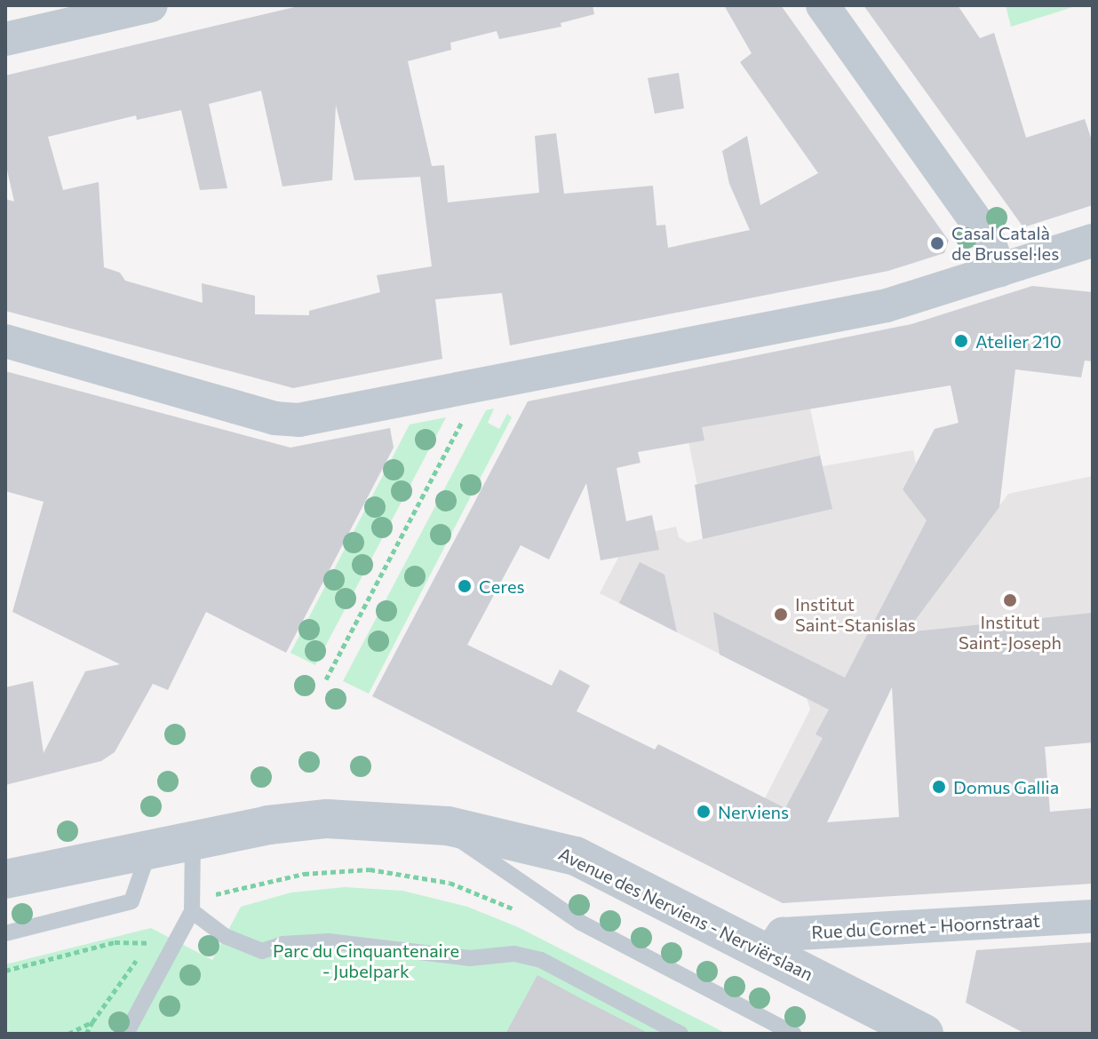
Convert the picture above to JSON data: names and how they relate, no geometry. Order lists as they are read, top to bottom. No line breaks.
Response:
{"streets":{"street":["Avenue des Nerviens - Nerviërslaan","Rue du Cornet - Hoornstraat"]},"crossings":[["Avenue des Nerviens - Nerviërslaan","Rue du Cornet - Hoornstraat"]],"parks":["Parc du Cinquantenaire - Jubelpark"],"places":["Casal Català de Brussel·les","Atelier 210","Ceres","Institut Saint-Joseph","Institut Saint-Stanislas","Domus Gallia","Nerviens"]}
